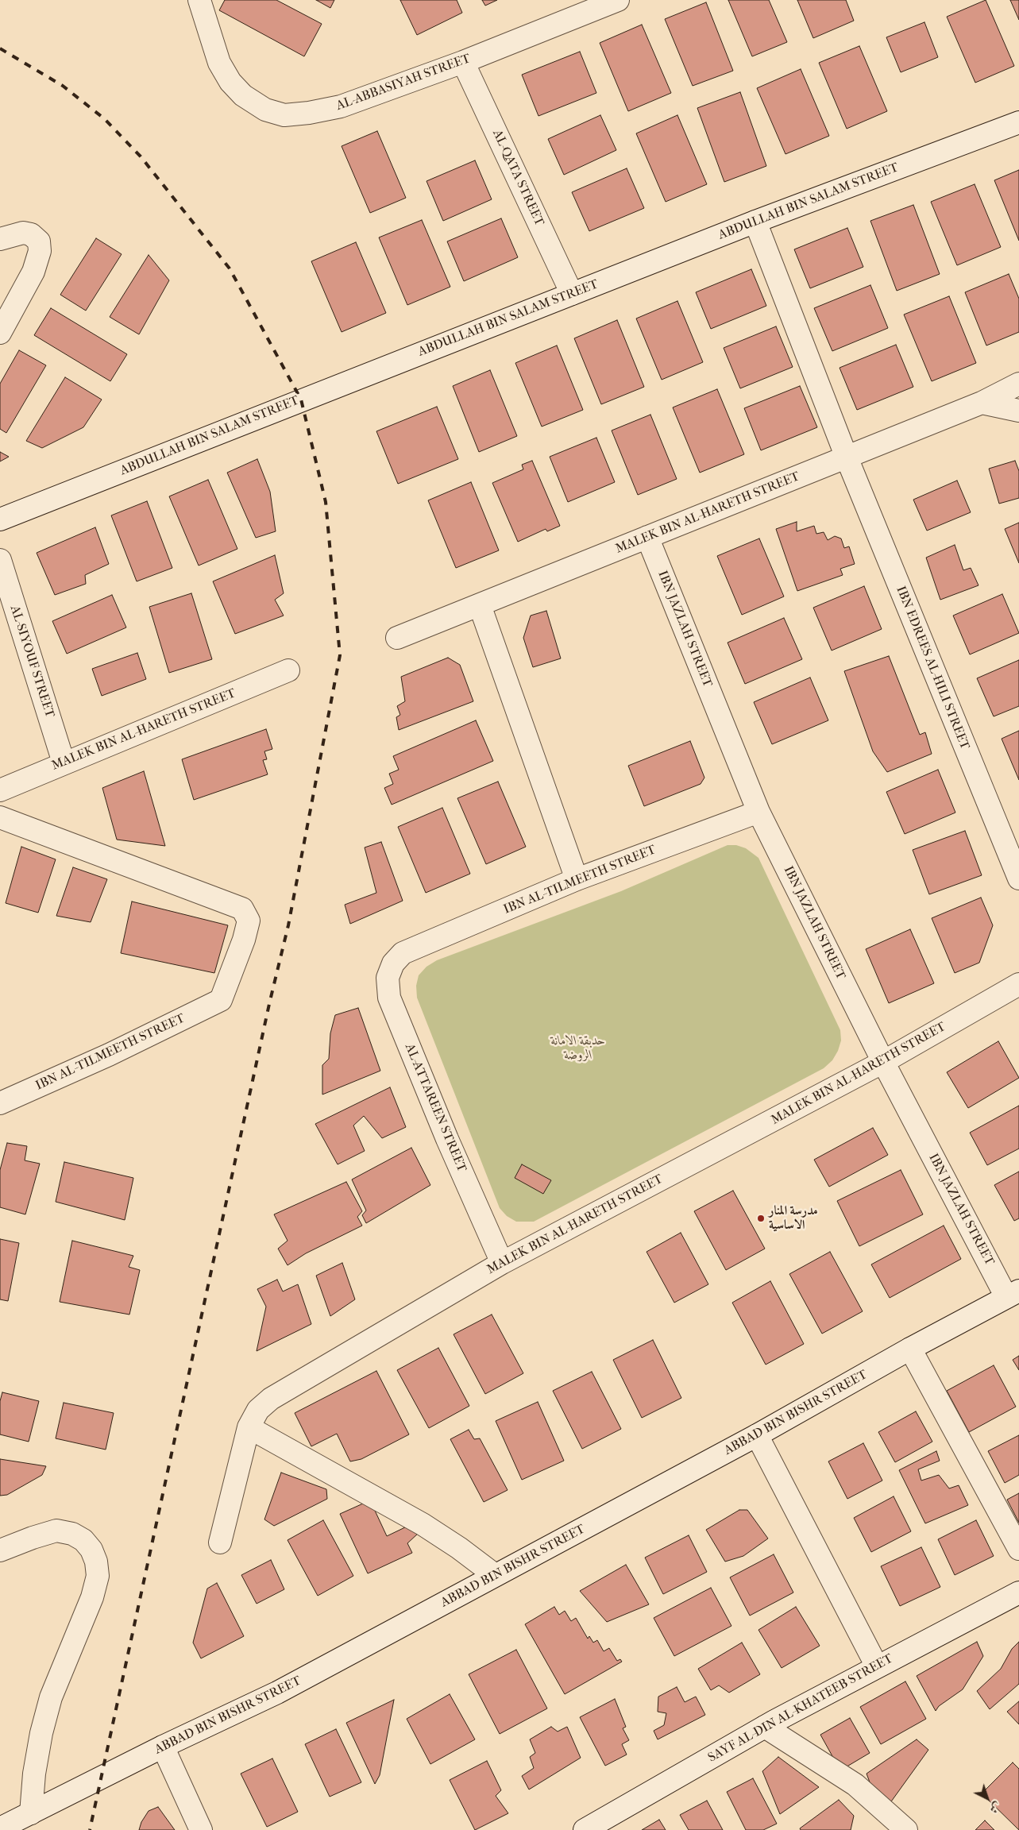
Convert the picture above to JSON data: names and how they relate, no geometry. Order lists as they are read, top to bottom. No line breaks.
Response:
{"streets":{"street":["AL-ABBASIYAH STREET","AL-QATA STREET","ABDULLAH BIN SALAM STREET","MALEK BIN AL-HARETH STREET","IBN JAZLAH STREET","AL-SIYOUF STREET","IBN EDREES AL-HILI STREET","IBN AL-TILMEETH STREET","AL-ATTAREEN STREET","ABBAD BIN BISHR STREET","SAYF AL-DIN AL-KHATEEB STREET"]},"crossings":[["AL-ABBASIYAH STREET","AL-QATA STREET"],["AL-QATA STREET","ABDULLAH BIN SALAM STREET"],["ABDULLAH BIN SALAM STREET","IBN EDREES AL-HILI STREET"],["MALEK BIN AL-HARETH STREET","IBN JAZLAH STREET"],["MALEK BIN AL-HARETH STREET","AL-SIYOUF STREET"],["MALEK BIN AL-HARETH STREET","IBN EDREES AL-HILI STREET"],["MALEK BIN AL-HARETH STREET","AL-ATTAREEN STREET"],["IBN JAZLAH STREET","IBN AL-TILMEETH STREET"],["IBN JAZLAH STREET","ABBAD BIN BISHR STREET"],["IBN AL-TILMEETH STREET","AL-ATTAREEN STREET"]],"parks":["حدبقة الامانة الروضة"],"places":["مدرسة المنار الاساسية"],"north":"bottom right"}
